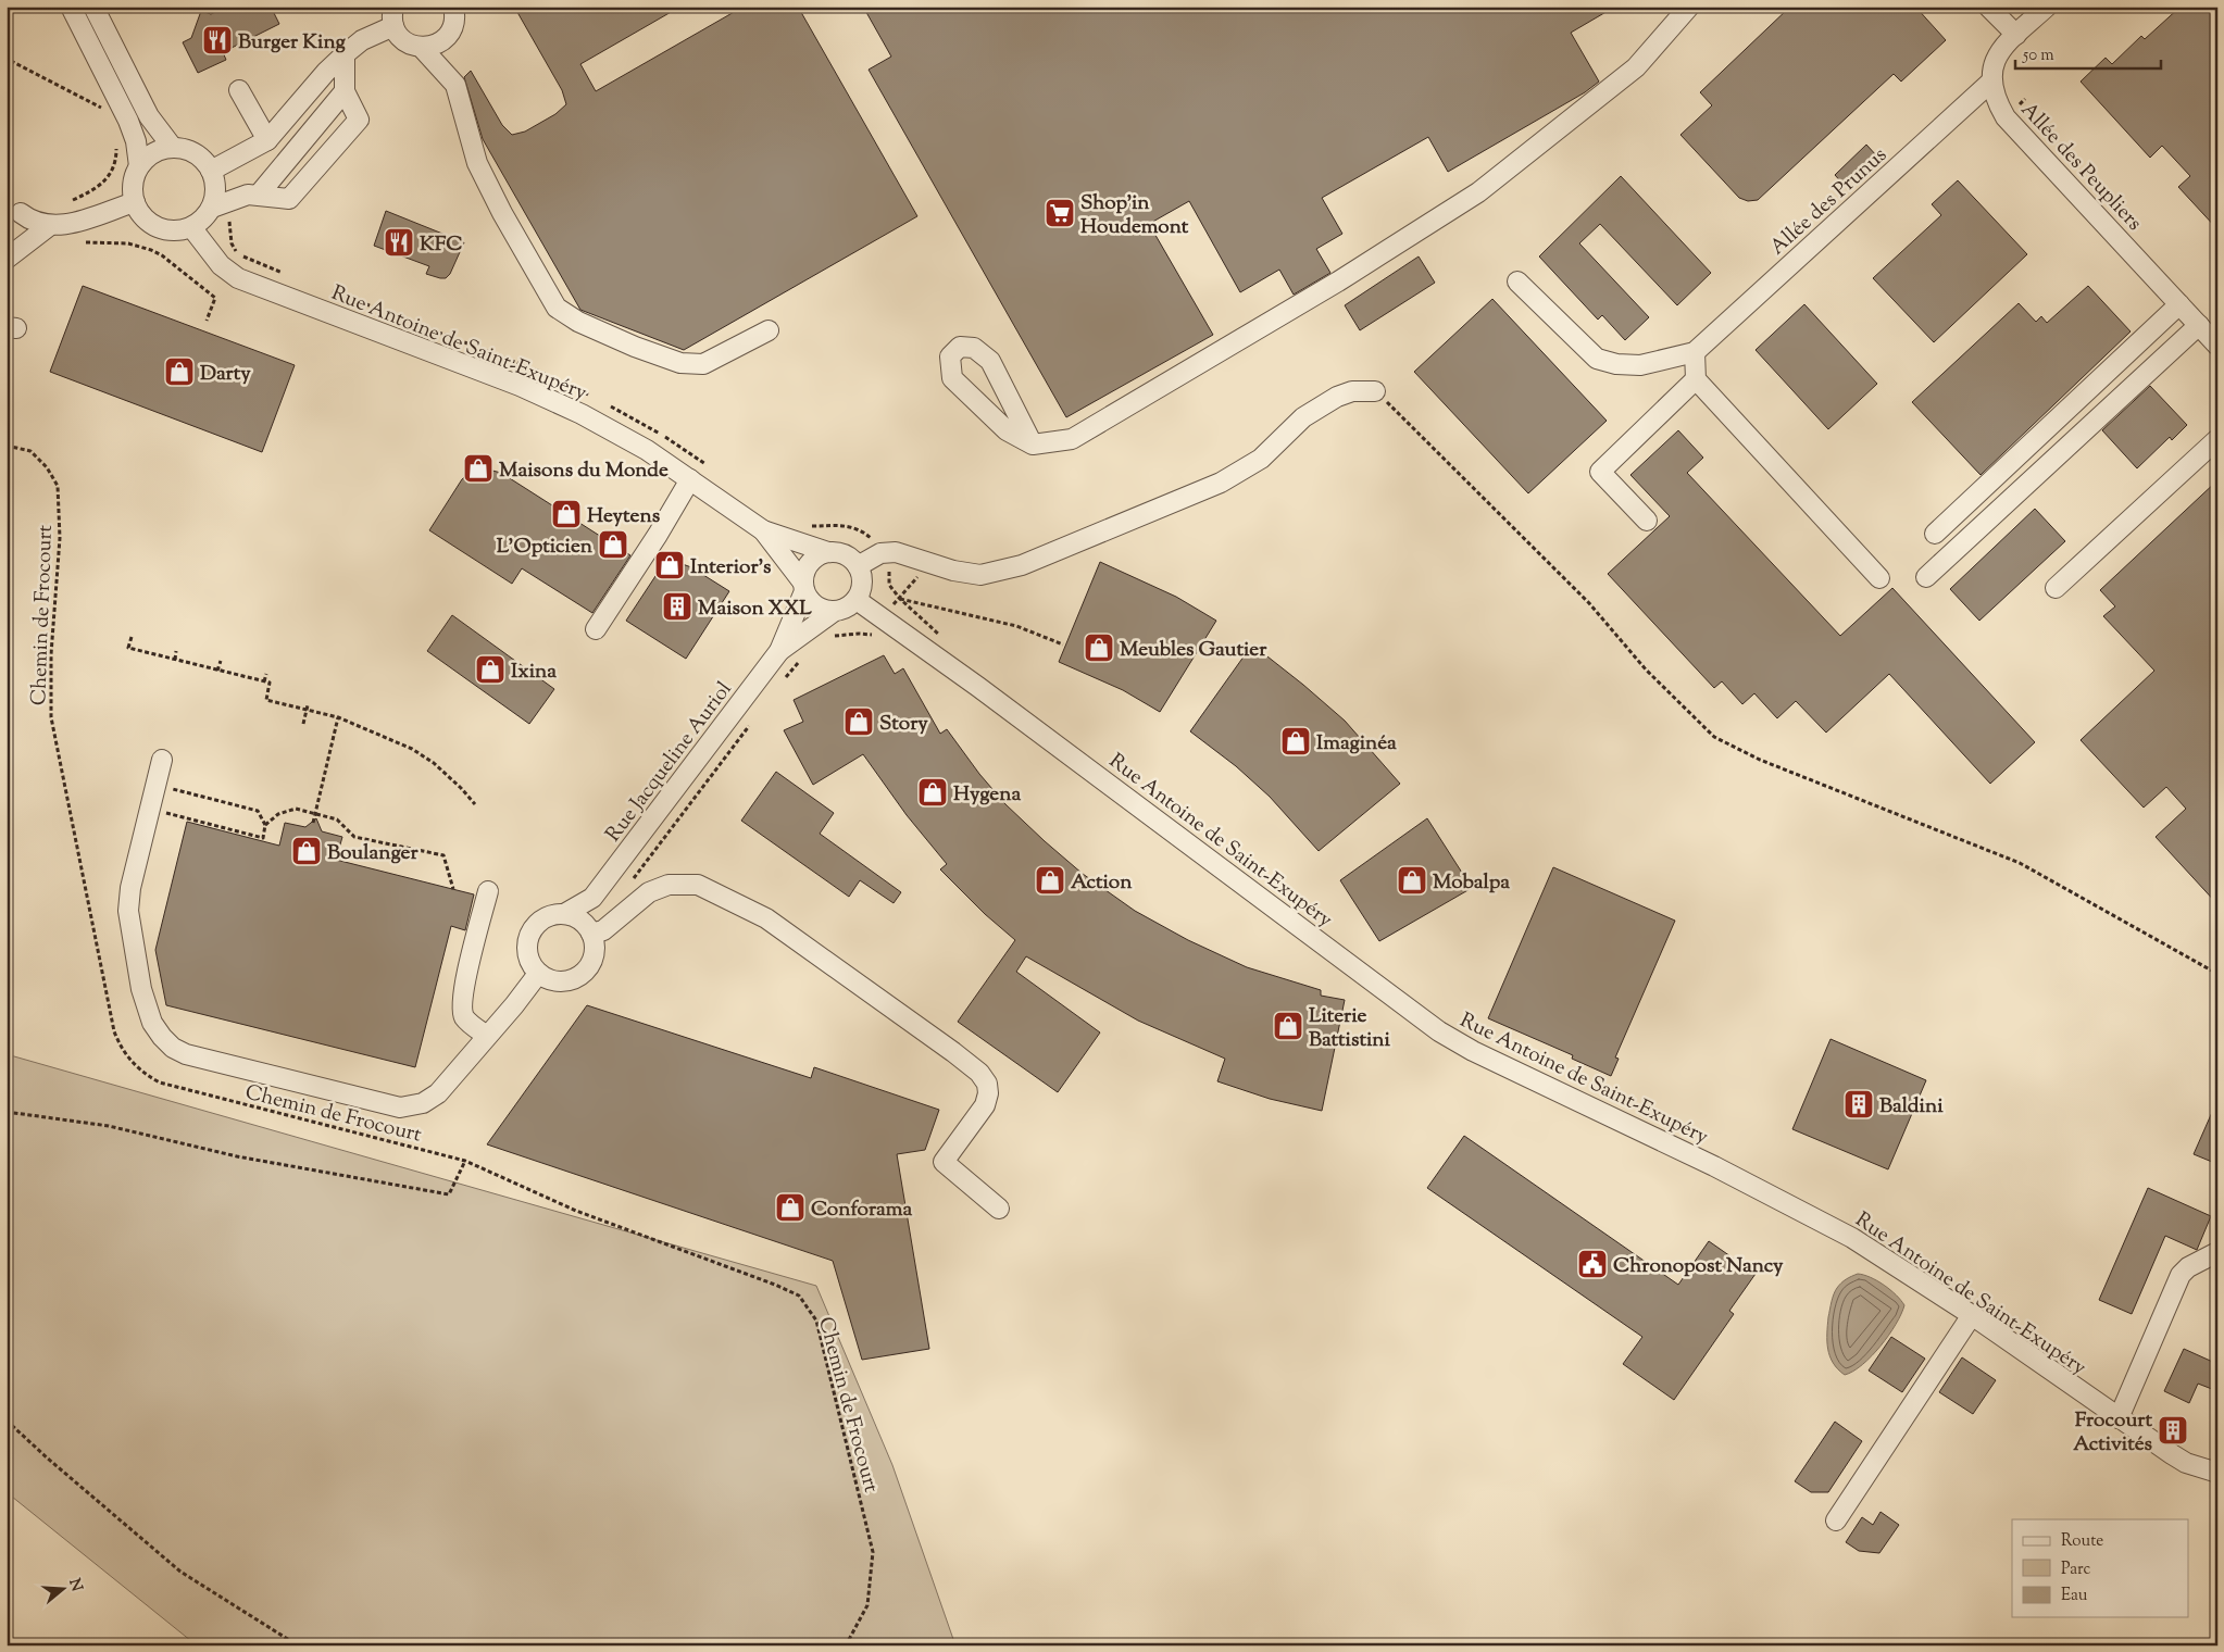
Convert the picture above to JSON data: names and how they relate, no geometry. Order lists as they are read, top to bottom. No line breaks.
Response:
{"streets":{"street":["Allée des Peupliers","Allée des Prunus","Rue Antoine de Saint-Exupéry","Rue Jacqueline Auriol"],"path":["Chemin de Frocourt"]},"crossings":[["Allée des Peupliers","Allée des Prunus"],["Rue Antoine de Saint-Exupéry","Rue Jacqueline Auriol"]],"places":{"restaurant":["Burger King","KFC"],"supermarket":["Shop’in Houdemont"],"shop":["Darty","Maisons du Monde","Heytens","L'Opticien","Interior's","Meubles Gautier","Ixina","Story","Imaginéa","Hygena","Boulanger","Action","Mobalpa","Literie Battistini","Conforama"],"building":["Maison XXL","Baldini","Frocourt Activités"],"public building":["Chronopost Nancy"]},"legend":["Route","Parc","Eau"],"scale_bar":"50 m","north":"right"}
